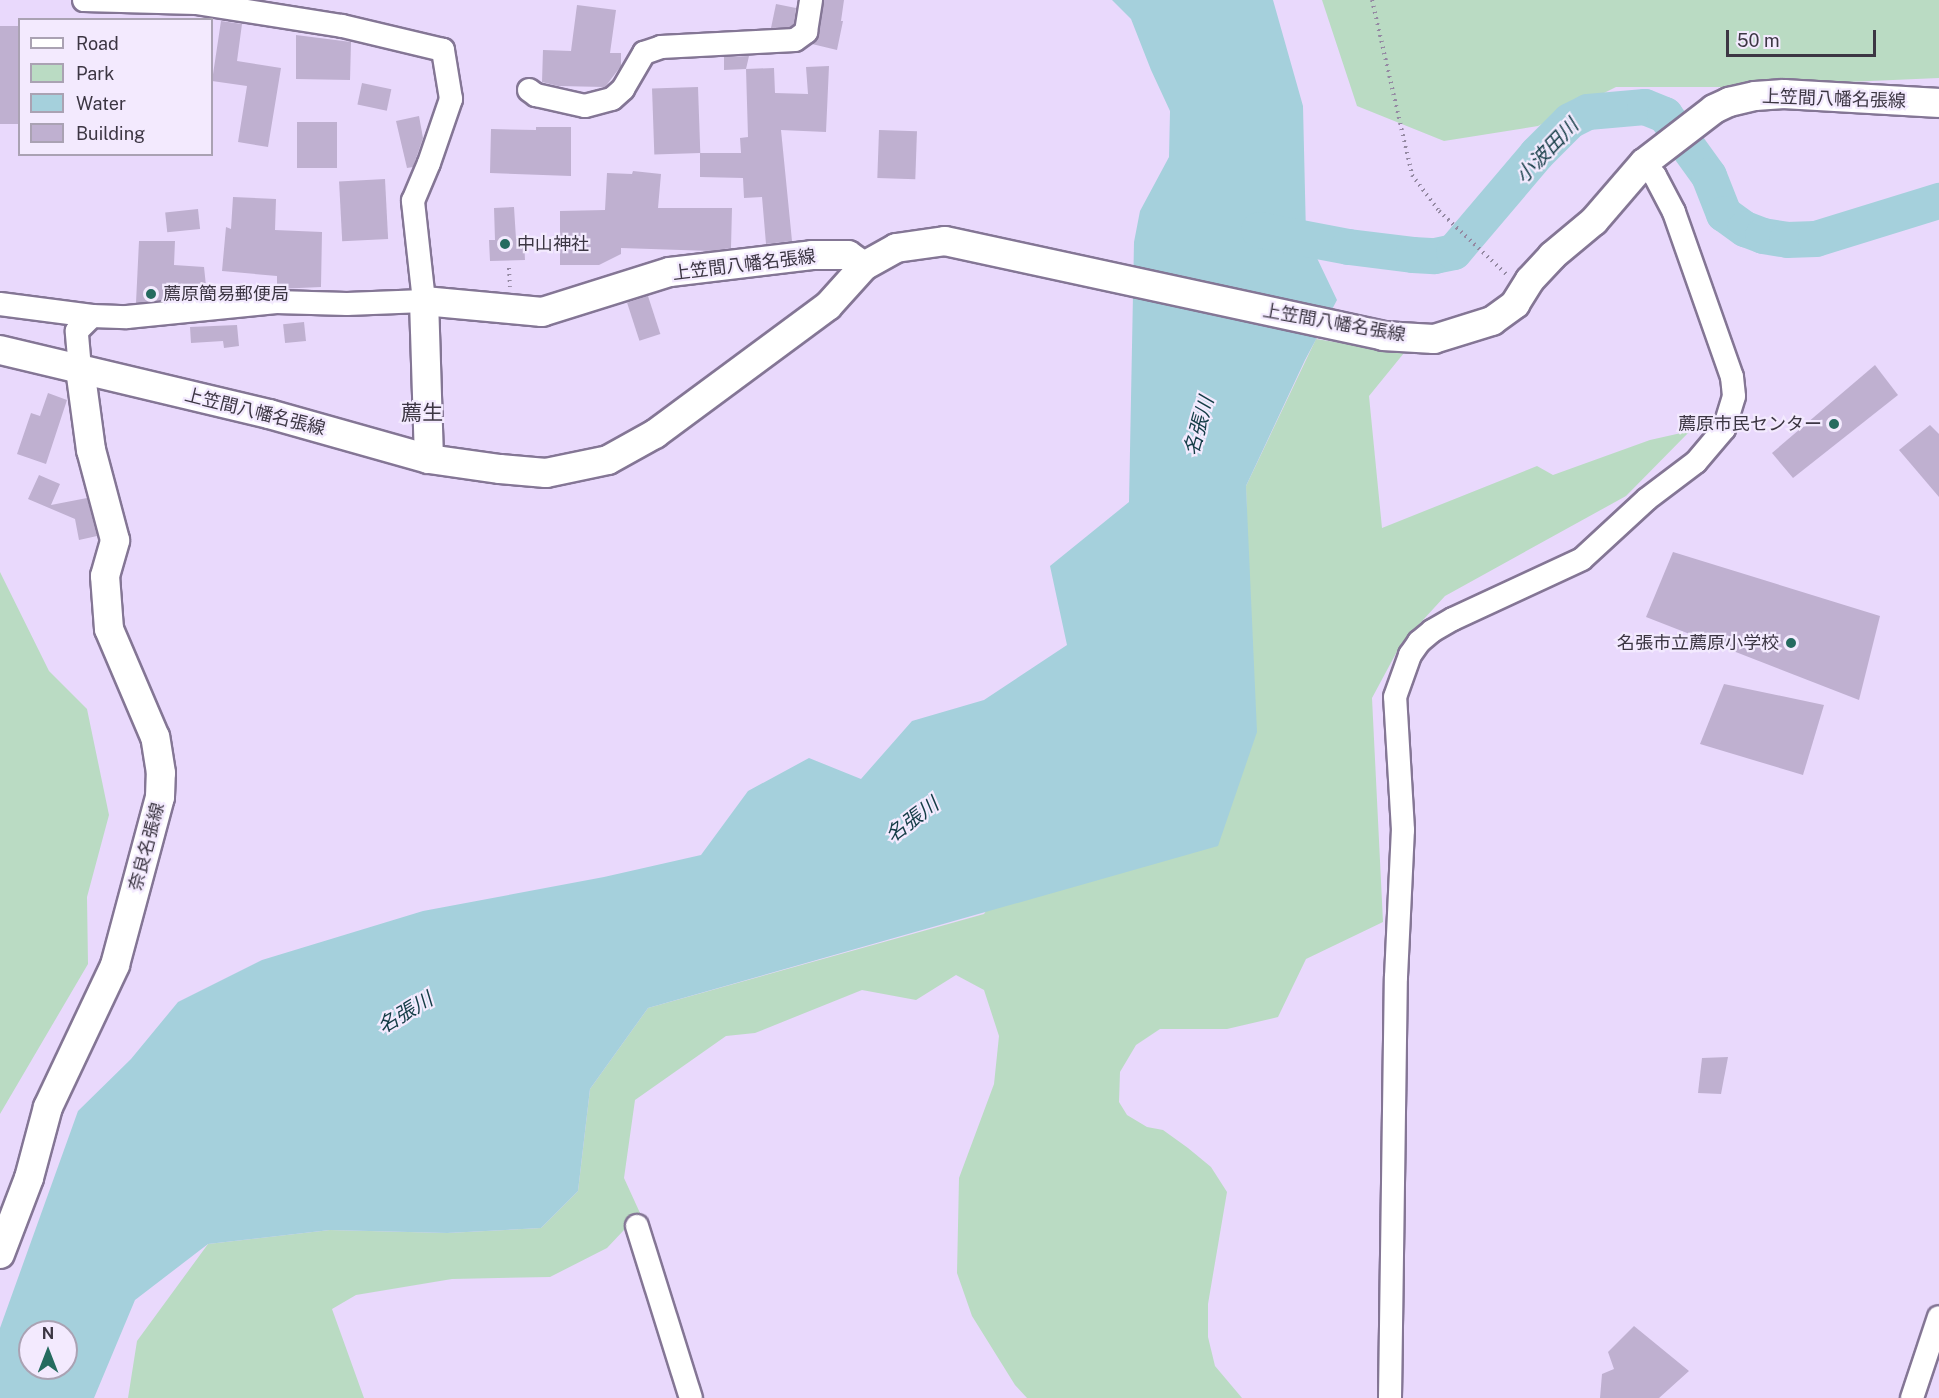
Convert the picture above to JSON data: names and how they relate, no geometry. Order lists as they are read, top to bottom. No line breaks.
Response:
{"streets":{"main road":["上笠間八幡名張線","奈良名張線"]},"crossings":[["上笠間八幡名張線","奈良名張線"]],"districts":["薦生"],"water":["小波田川","名張川"],"places":["中山神社","薦原簡易郵便局","薦原市民センター","名張市立薦原小学校"],"legend":["Road","Park","Water","Building"],"scale_bar":"50 m","north":"top"}
